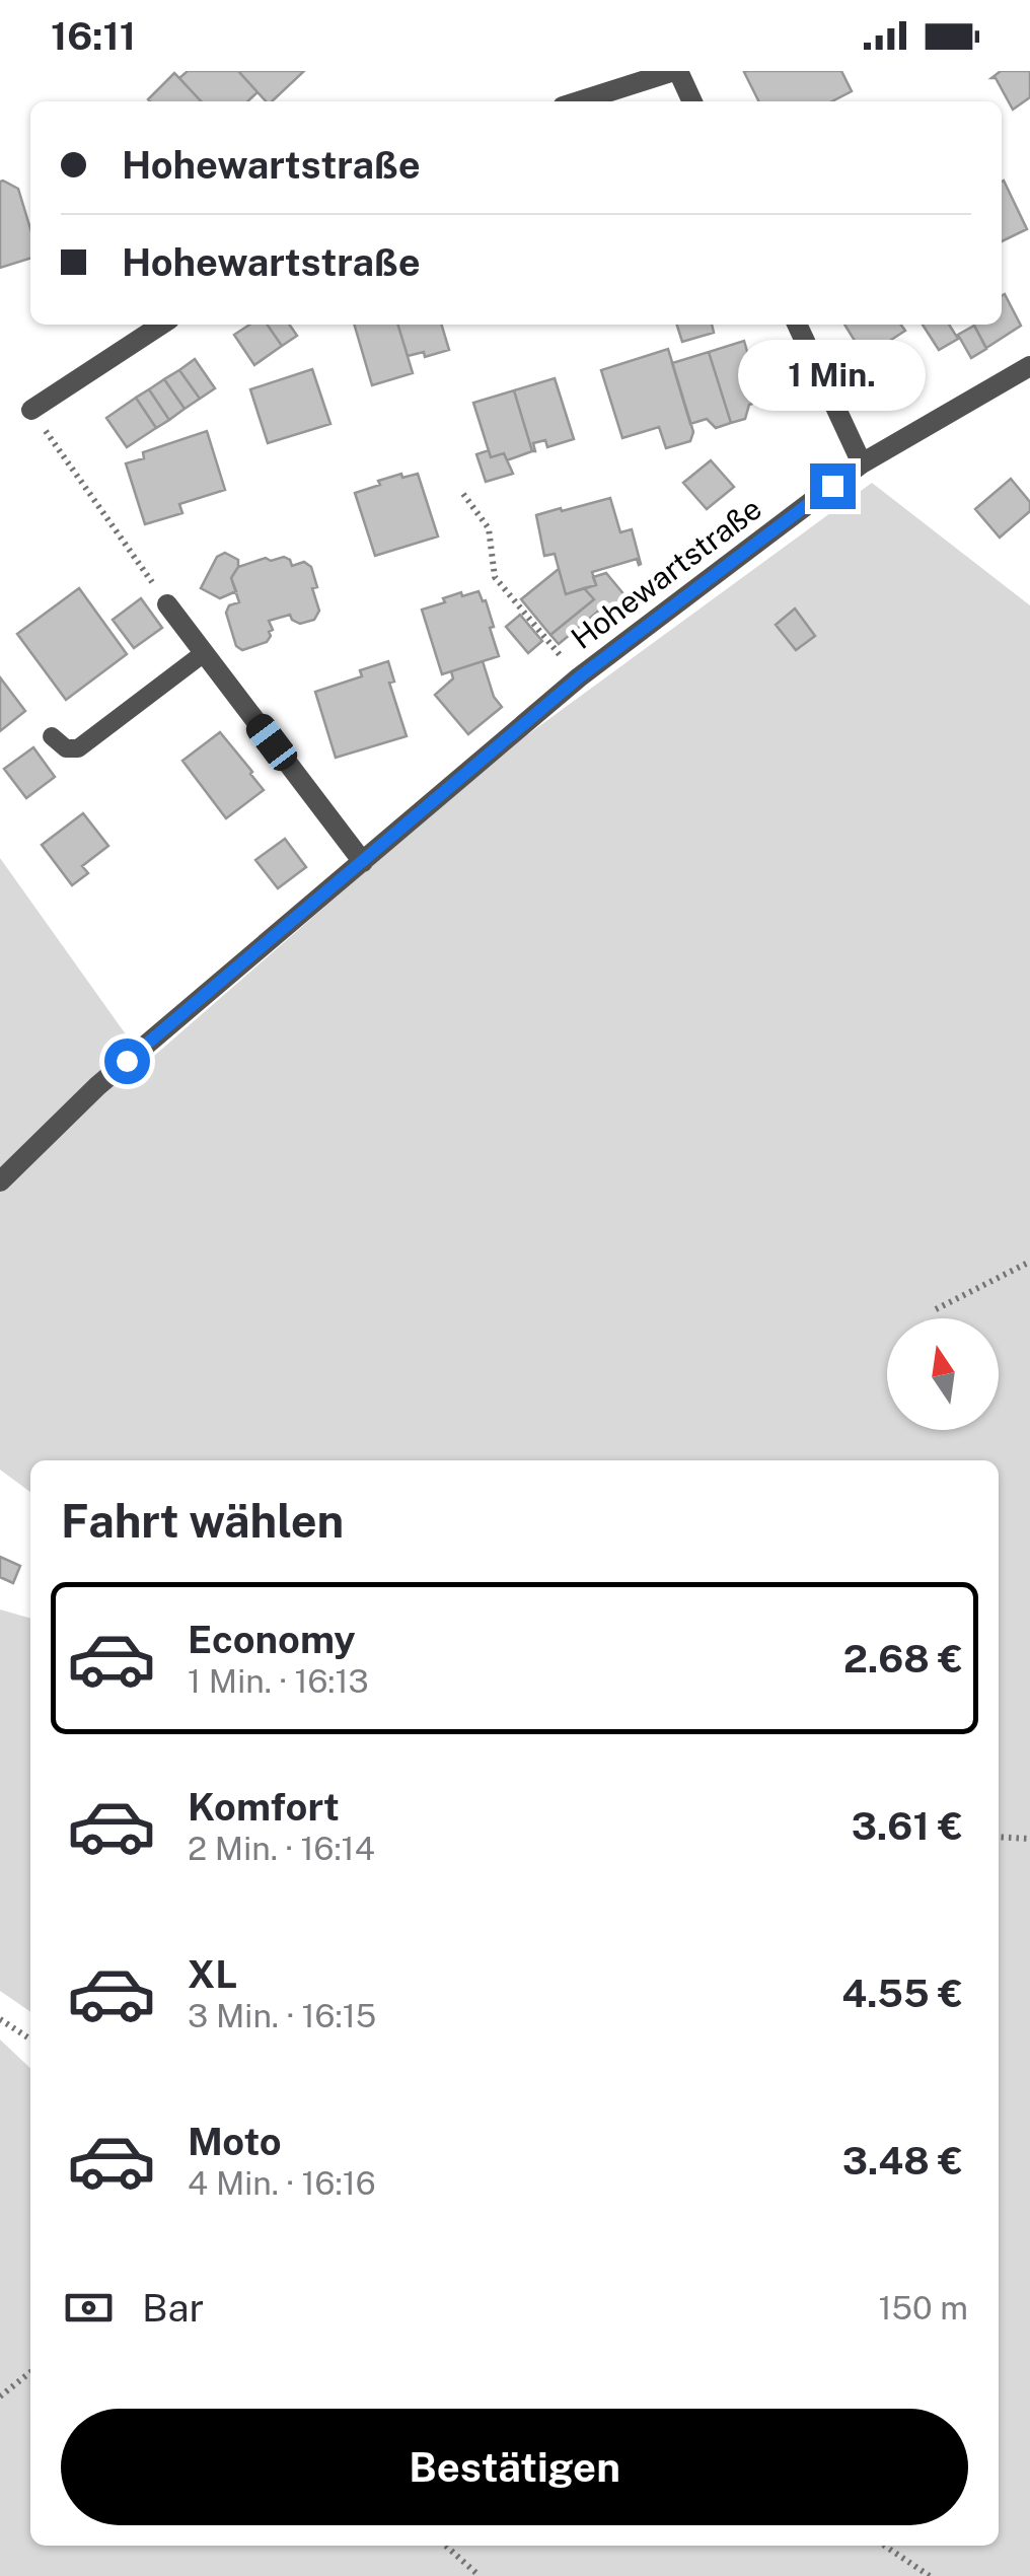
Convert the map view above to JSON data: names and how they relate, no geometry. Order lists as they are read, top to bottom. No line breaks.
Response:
{"streets":{"street":["Hohewartstraße"]},"north":"top","page":{"status":"16:11","banner":["Hohewartstraße","Hohewartstraße"],"bubble":"1 Min.","heading":"Fahrt wählen","list":[{"name":"Economy","note":"1 Min. · 16:13","value":"2.68 €"},{"name":"Komfort","note":"2 Min. · 16:14","value":"3.61 €"},{"name":"XL","note":"3 Min. · 16:15","value":"4.55 €"},{"name":"Moto","note":"4 Min. · 16:16","value":"3.48 €"}],"pay":["Bar","150 m"],"buttons":"Bestätigen"}}
